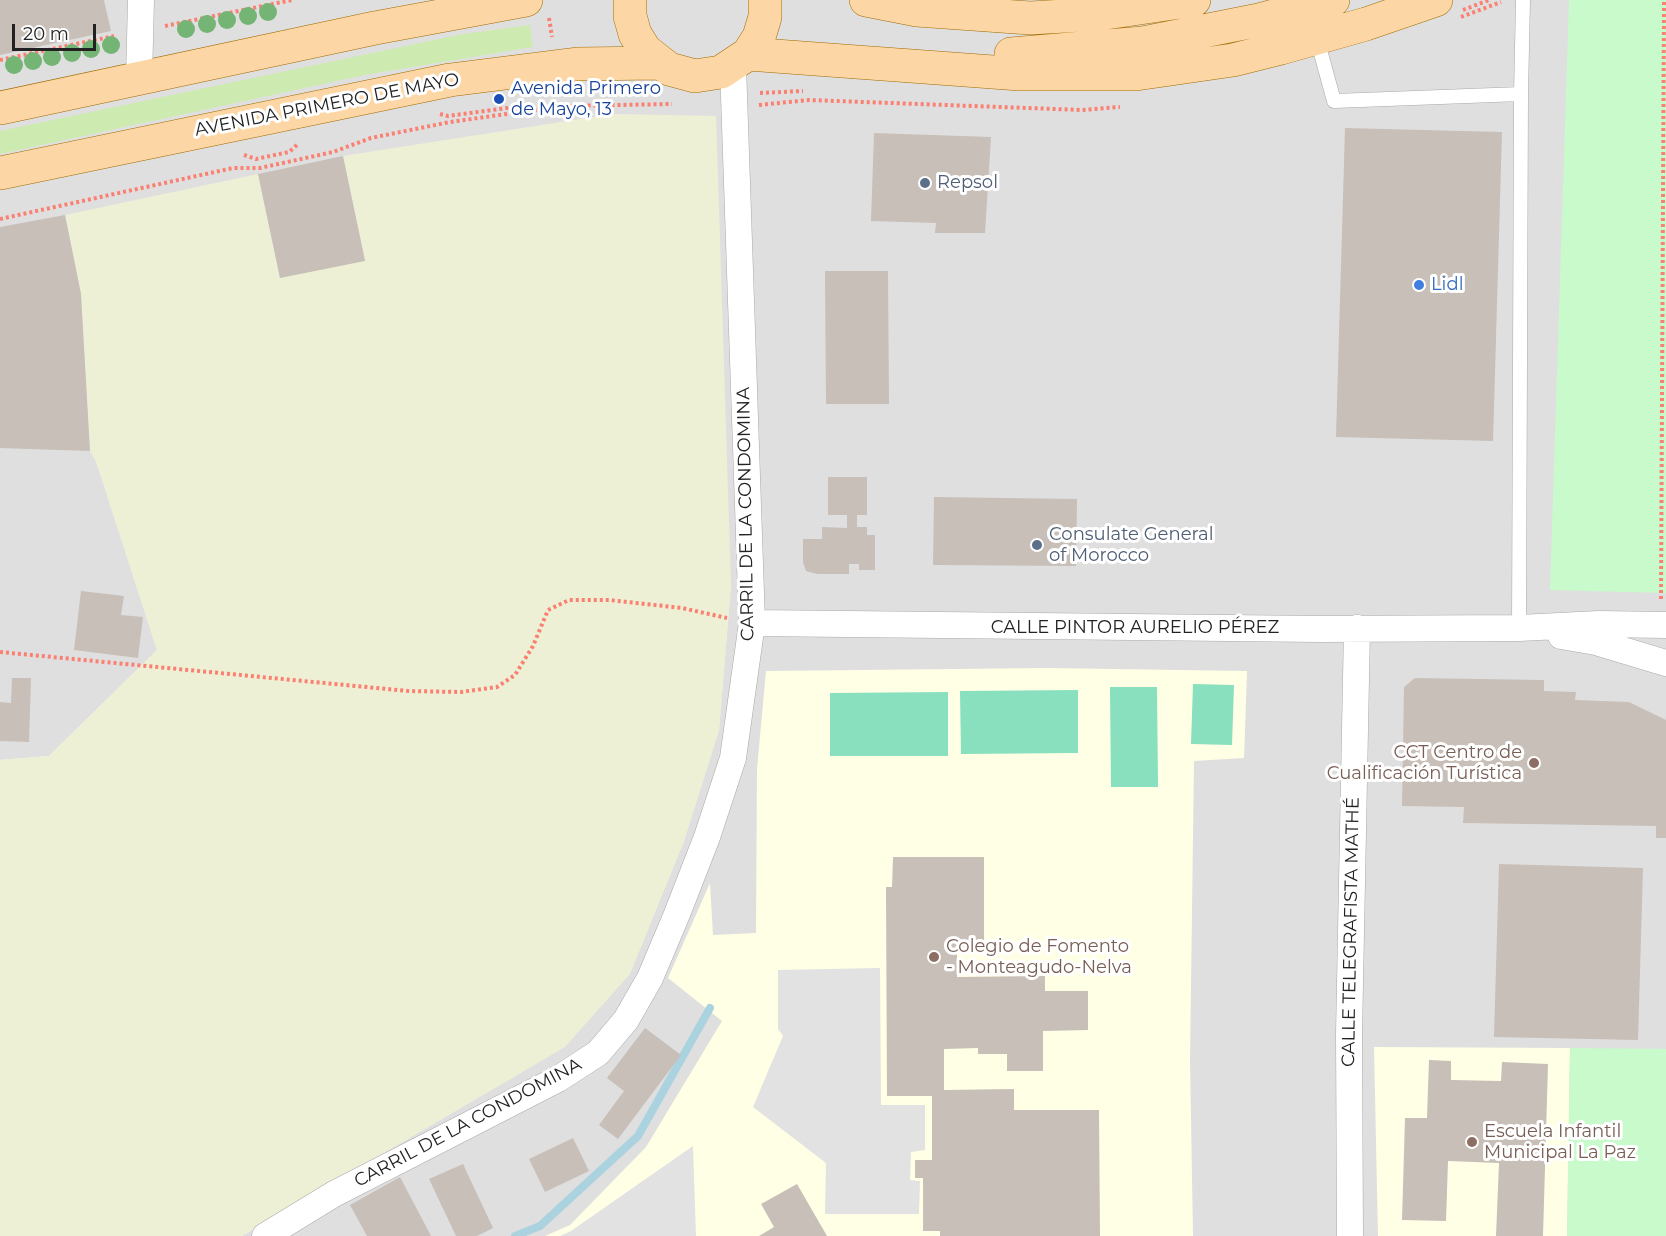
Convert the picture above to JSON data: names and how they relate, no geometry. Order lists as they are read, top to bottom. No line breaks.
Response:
{"streets":{"main road":["AVENIDA PRIMERO DE MAYO"],"street":["CARRIL DE LA CONDOMINA","CALLE PINTOR AURELIO PÉREZ","CALLE TELEGRAFISTA MATHÉ"]},"crossings":[["CARRIL DE LA CONDOMINA","CALLE PINTOR AURELIO PÉREZ"],["CALLE PINTOR AURELIO PÉREZ","CALLE TELEGRAFISTA MATHÉ"]],"places":["Avenida Primero de Mayo, 13","Repsol","Lidl","Consulate General of Morocco","CCT Centro de Cualificación Turística","Colegio de Fomento - Monteagudo-Nelva","Escuela Infantil Municipal La Paz"],"scale_bar":"20 m"}
